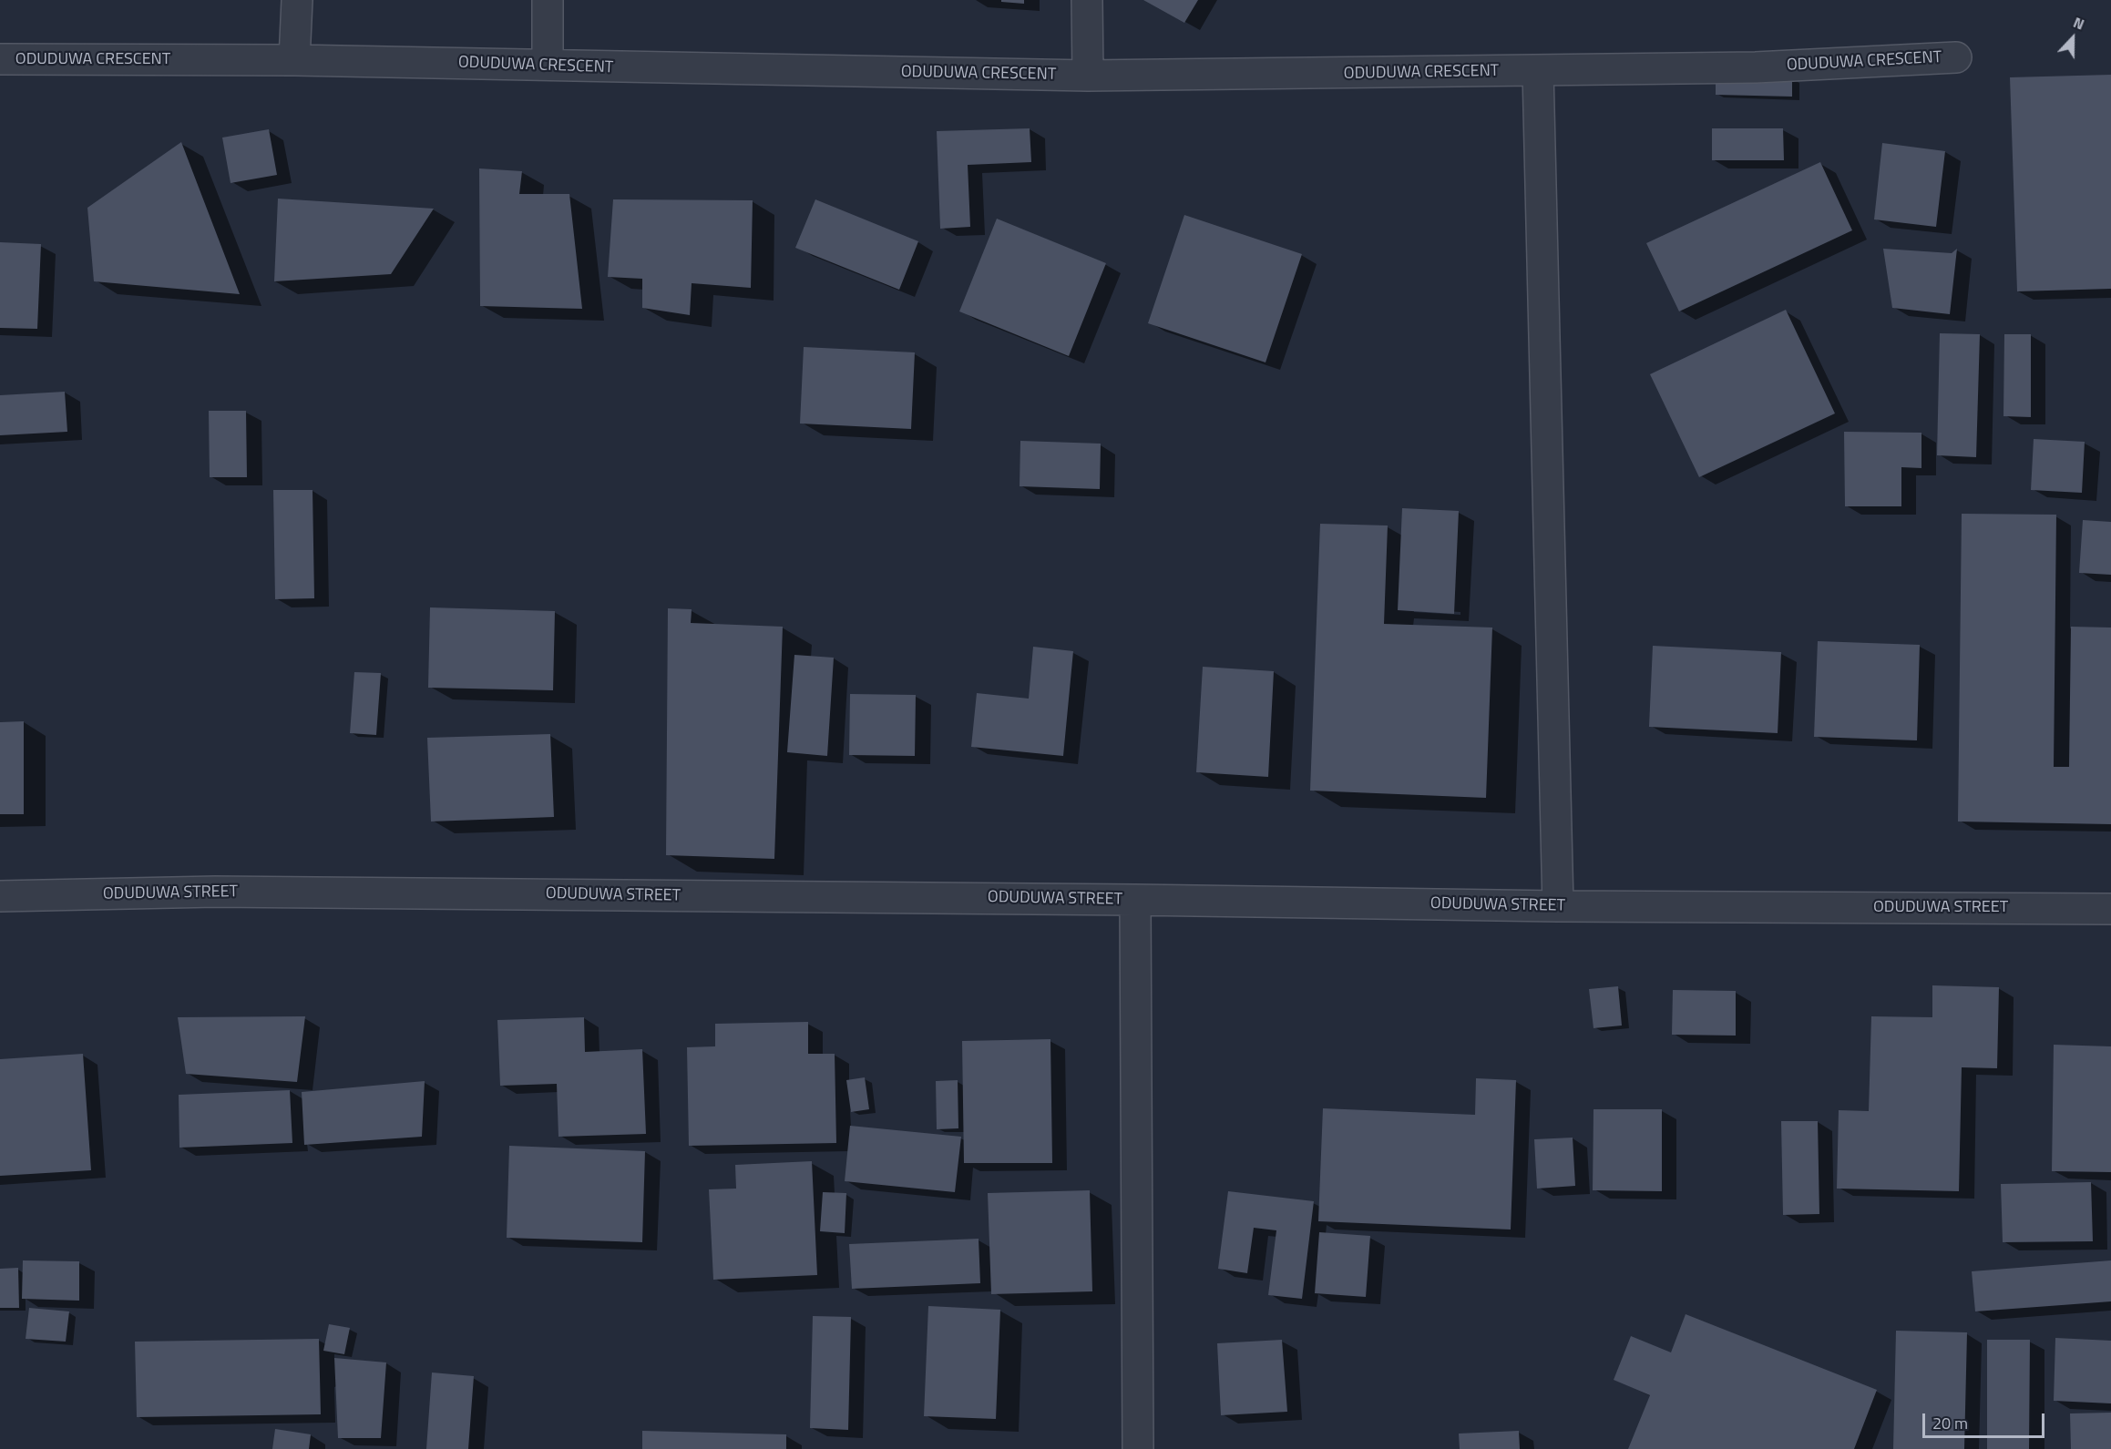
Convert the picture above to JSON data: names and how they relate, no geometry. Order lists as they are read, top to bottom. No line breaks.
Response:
{"streets":{"street":["ODUDUWA CRESCENT","ODUDUWA STREET"]},"scale_bar":"20 m","north":"top"}
